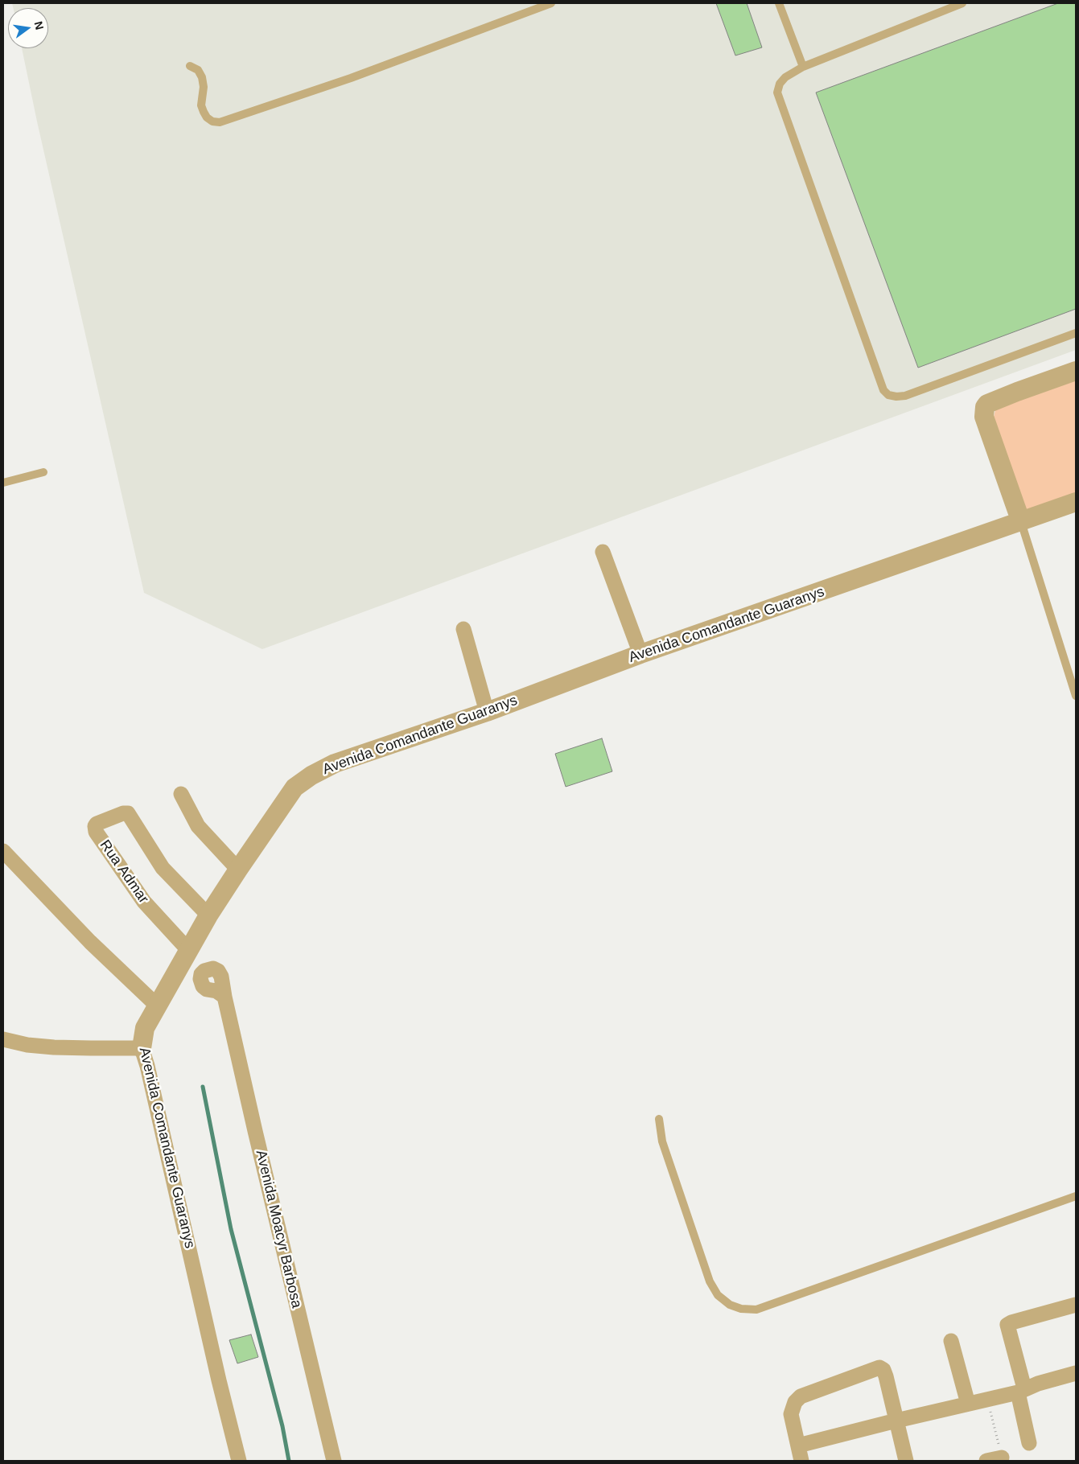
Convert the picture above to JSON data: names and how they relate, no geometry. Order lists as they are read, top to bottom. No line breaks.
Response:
{"streets":{"street":["Avenida Comandante Guaranys","Rua Admar","Avenida Moacyr Barbosa"]},"crossings":[["Avenida Comandante Guaranys","Rua Admar"]],"north":"right"}
